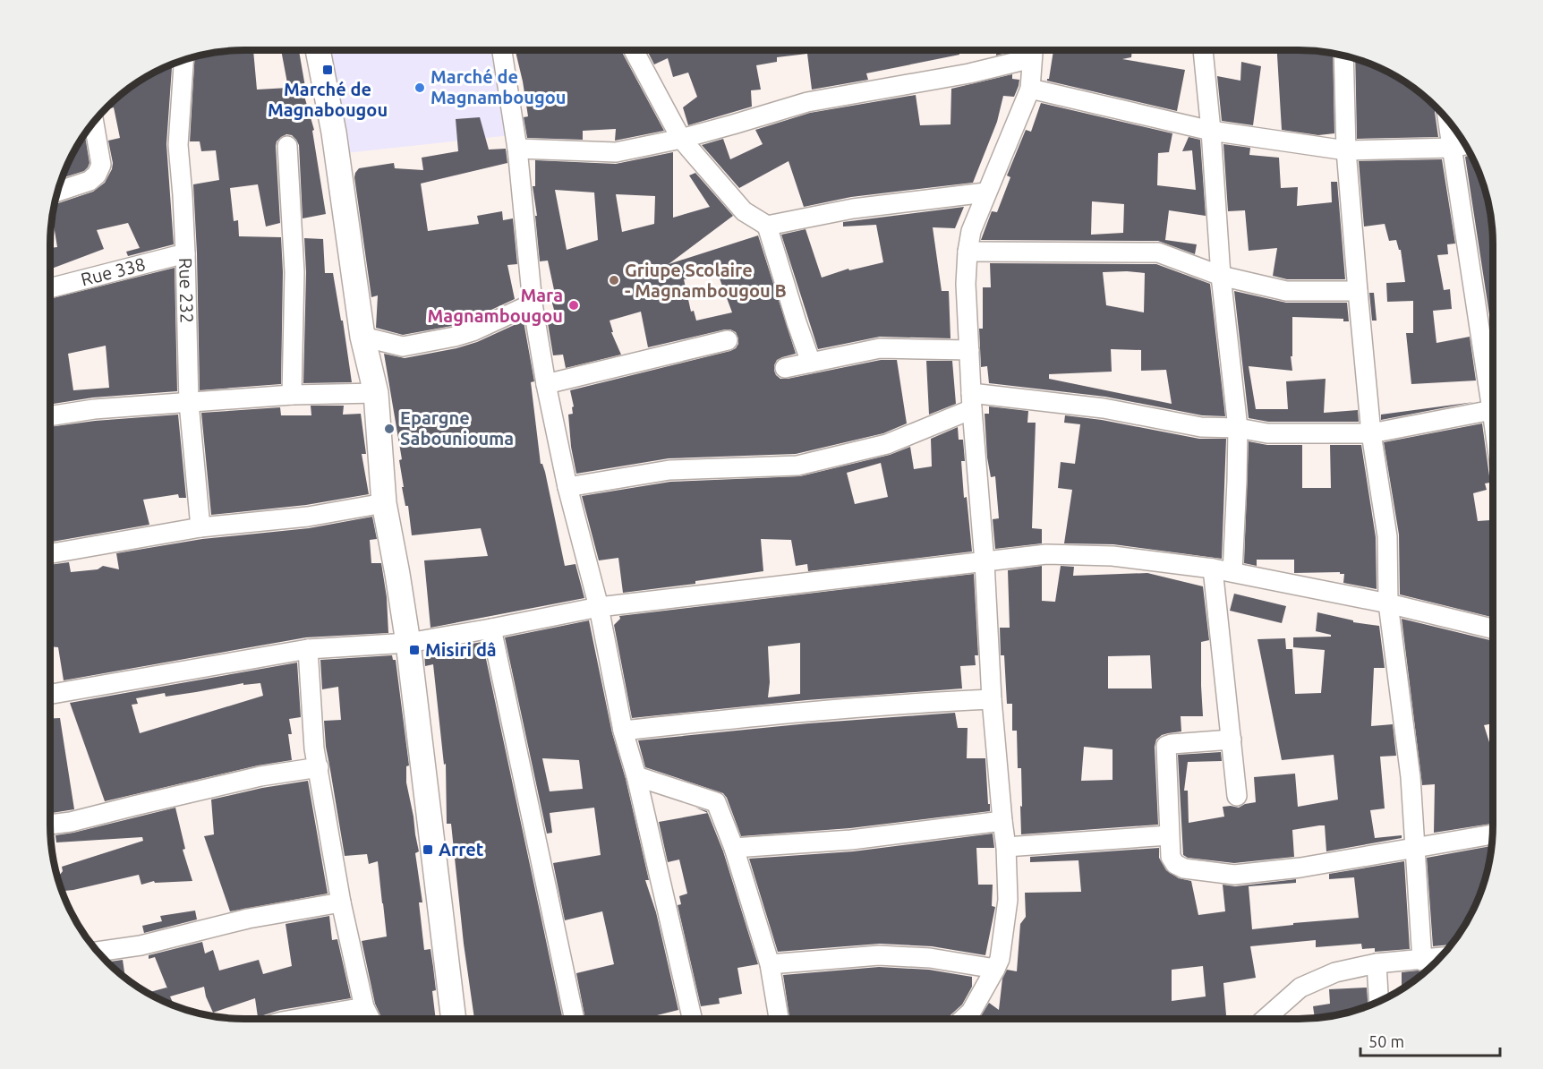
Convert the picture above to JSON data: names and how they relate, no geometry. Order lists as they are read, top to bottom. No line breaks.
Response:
{"streets":{"street":["Rue 338","Rue 232"]},"crossings":[["Rue 338","Rue 232"]],"places":{"transit":["Marché de Magnabougou","Misiri dâ","Arret"],"other":["Marché de Magnambougou","Griupe Scolaire - Magnambougou B","Mara Magnambougou","Epargne Sabouniouma"]},"scale_bar":"50 m"}
